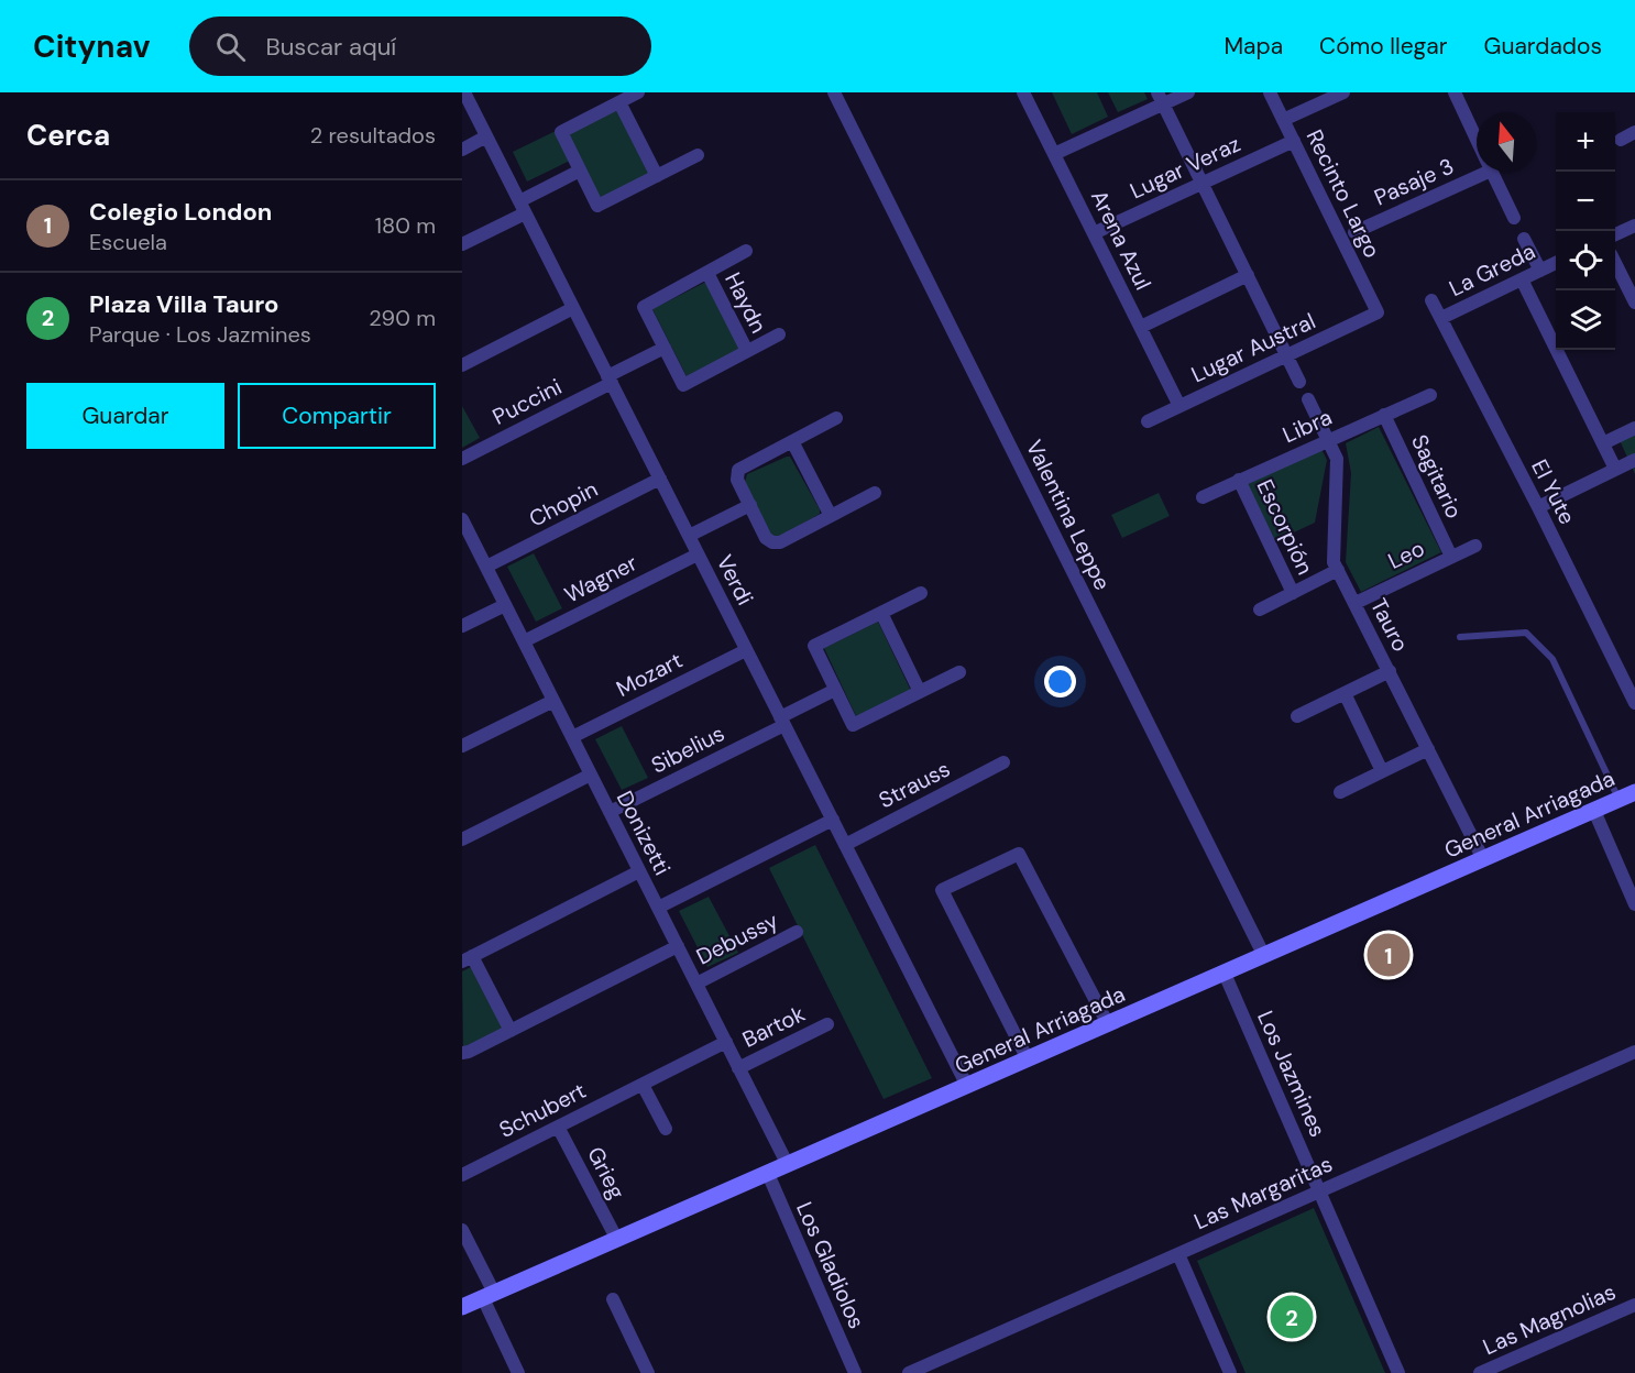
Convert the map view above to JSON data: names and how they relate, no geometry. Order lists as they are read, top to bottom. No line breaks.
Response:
{"streets":{"street":["Lugar Veraz","Pasaje 3","Recinto Largo","Arena Azul","La Greda","Haydn","Lugar Austral","Puccini","Libra","Sagitario","El Yute","Chopin","Valentina Leppe","Escorpión","Leo","Wagner","Verdi","Tauro","Mozart","Sibelius","Strauss","General Arriagada","Donizetti","Debussy","Bartok","Los Jazmines","Schubert","Grieg","Las Margaritas","Los Gladiolos","Las Magnolias"]},"crossings":[["Lugar Veraz","Recinto Largo"],["Lugar Veraz","Arena Azul"],["Recinto Largo","Lugar Austral"],["Arena Azul","Lugar Austral"],["La Greda","El Yute"],["Puccini","Verdi"],["Libra","Sagitario"],["Libra","Escorpión"],["Libra","Tauro"],["Sagitario","Leo"],["Chopin","Verdi"],["Chopin","Donizetti"],["Valentina Leppe","General Arriagada"],["Leo","Tauro"],["Wagner","Verdi"],["Wagner","Donizetti"],["Verdi","Mozart"],["Verdi","Sibelius"],["Verdi","Strauss"],["Verdi","General Arriagada"],["Tauro","General Arriagada"],["Mozart","Donizetti"],["Sibelius","Donizetti"],["General Arriagada","Donizetti"],["General Arriagada","Los Jazmines"],["General Arriagada","Grieg"],["General Arriagada","Los Gladiolos"],["Donizetti","Debussy"],["Donizetti","Bartok"],["Donizetti","Schubert"],["Los Jazmines","Las Margaritas"],["Schubert","Grieg"]],"north":"top","page":{"header":"Citynav","search":"Buscar aquí","nav":["Mapa","Cómo llegar","Guardados"],"heading":["Cerca","2 resultados"],"map_buttons":["+","−"],"list":[{"mark":"1","name":"Colegio London","note":"Escuela","value":"180 m"},{"mark":"2","name":"Plaza Villa Tauro","note":"Parque · Los Jazmines","value":"290 m"}],"buttons":["Guardar","Compartir"],"pins":["1","2"]}}
